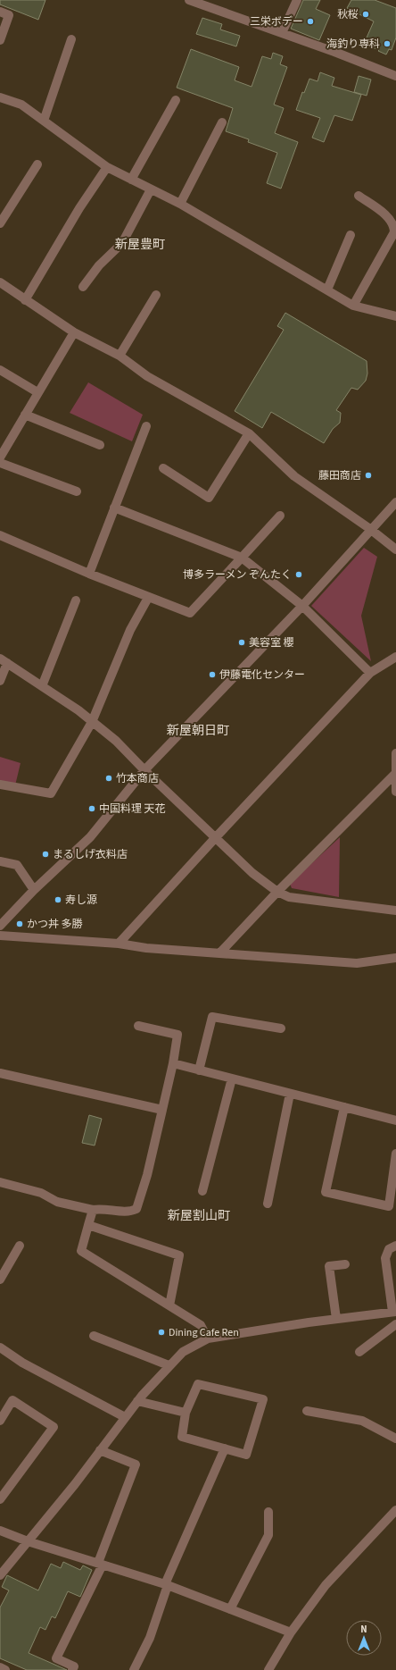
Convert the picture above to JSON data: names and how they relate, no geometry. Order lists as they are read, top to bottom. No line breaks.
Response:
{"districts":["新屋豊町","新屋朝日町","新屋割山町"],"places":["秋桜","三栄ボデー","海釣り専科","藤田商店","博多ラーメン ぞんたく","美容室 櫻","伊藤電化センター","竹本商店","中国料理 天花","まるしげ衣料店","寿し源","かつ丼 多勝","Dining Cafe Ren"],"north":"top"}
